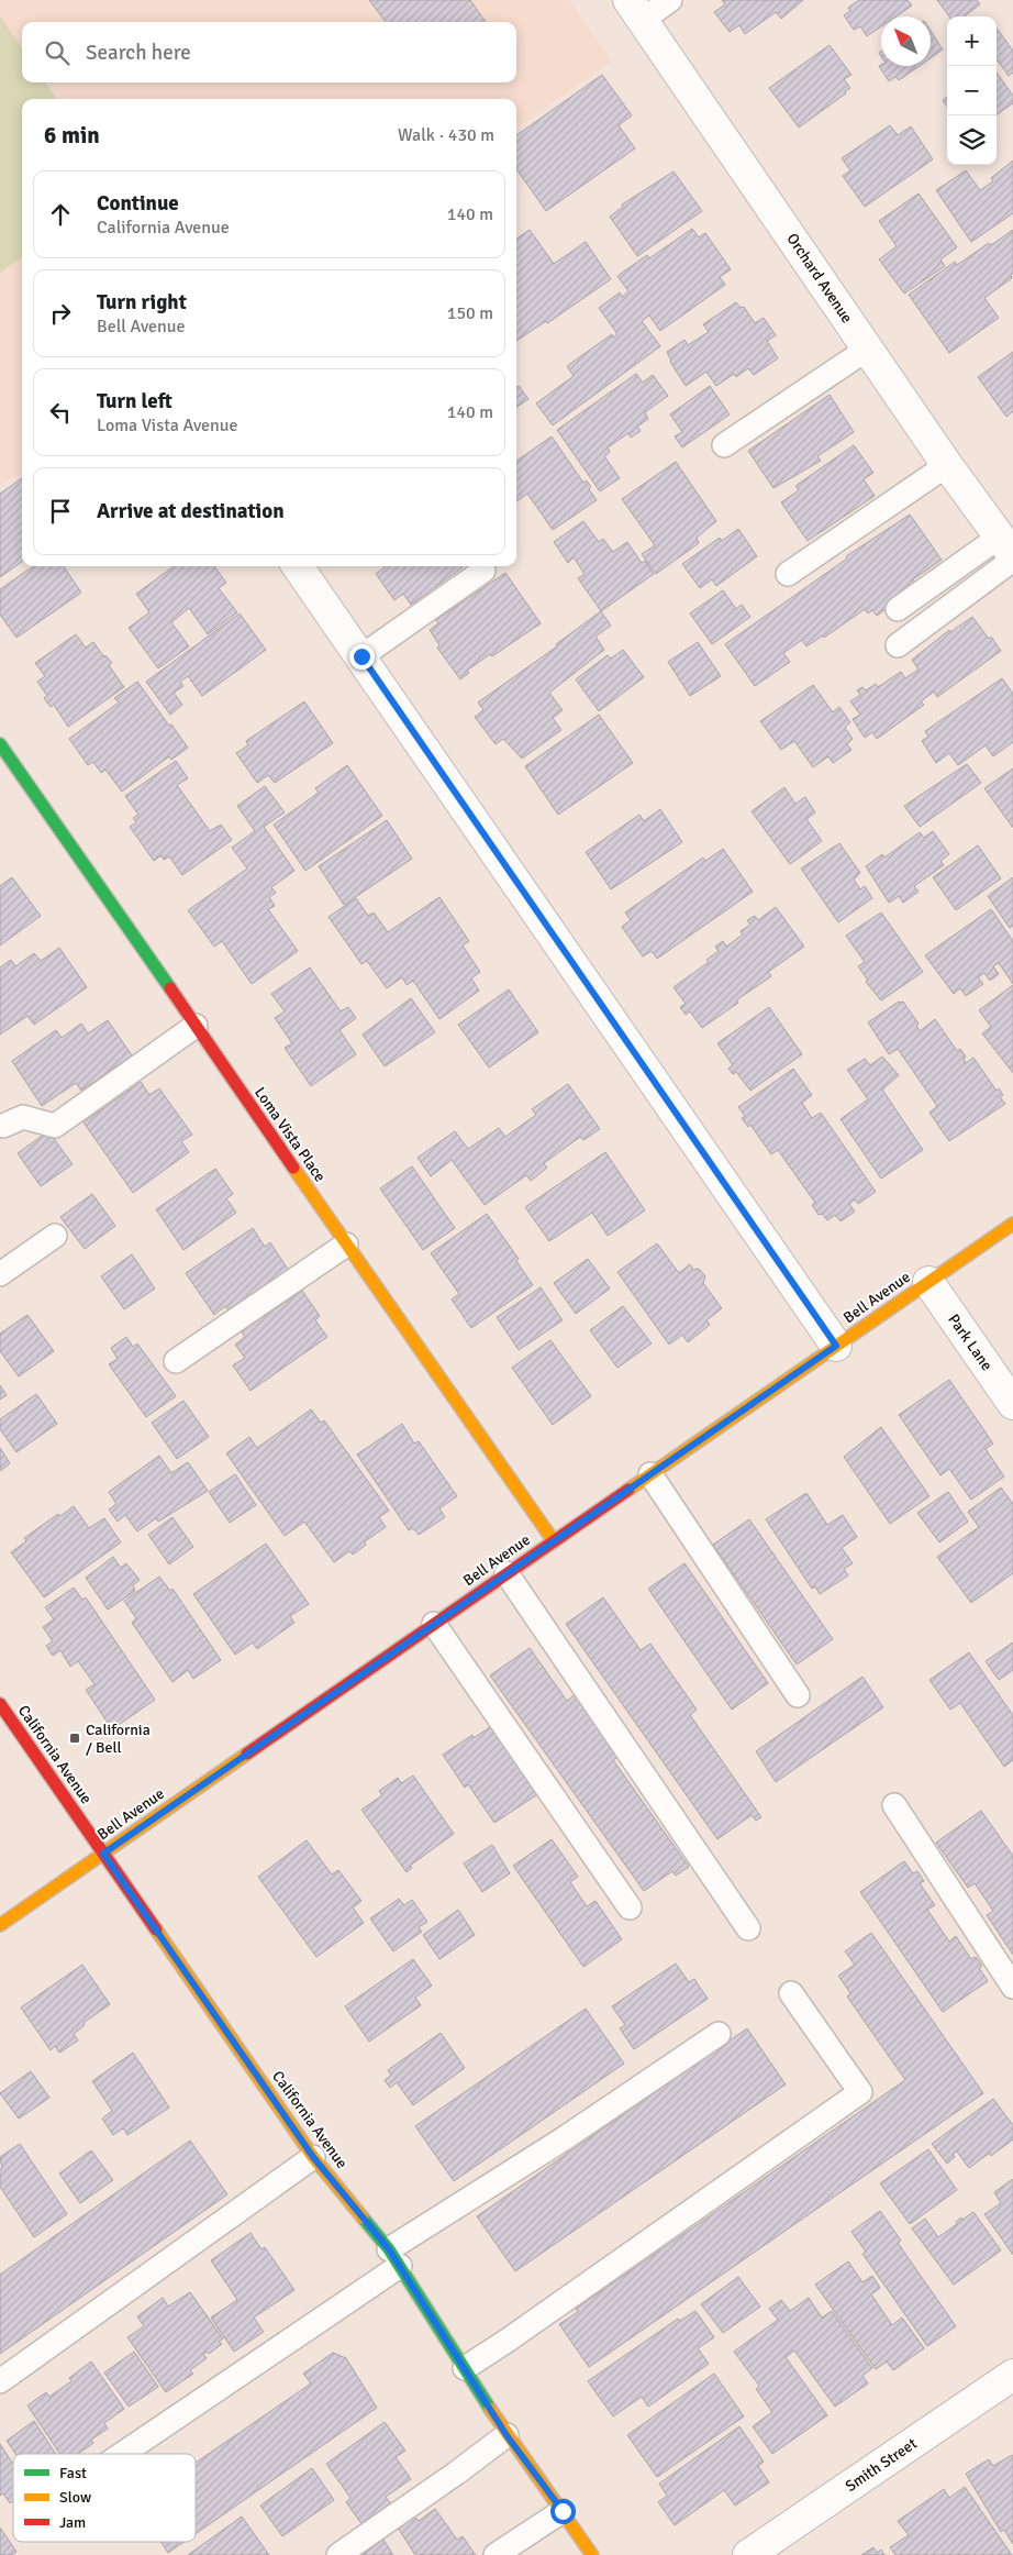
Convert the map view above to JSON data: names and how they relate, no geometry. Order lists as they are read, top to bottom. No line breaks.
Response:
{"streets":{"street":["Orchard Avenue","Loma Vista Place","Bell Avenue","Park Lane","California Avenue","Smith Street"]},"crossings":[["Loma Vista Place","Bell Avenue"],["Bell Avenue","Park Lane"],["Bell Avenue","California Avenue"]],"places":{"transit":["California / Bell"]},"legend":["Fast","Slow","Jam"],"north":"top left","page":{"map_buttons":["+","−"],"search":"Search here","heading":["6 min","Walk · 430 m"],"list":[["Continue","California Avenue","140 m"],["Turn right","Bell Avenue","150 m"],["Turn left","Loma Vista Avenue","140 m"],"Arrive at destination"]}}
